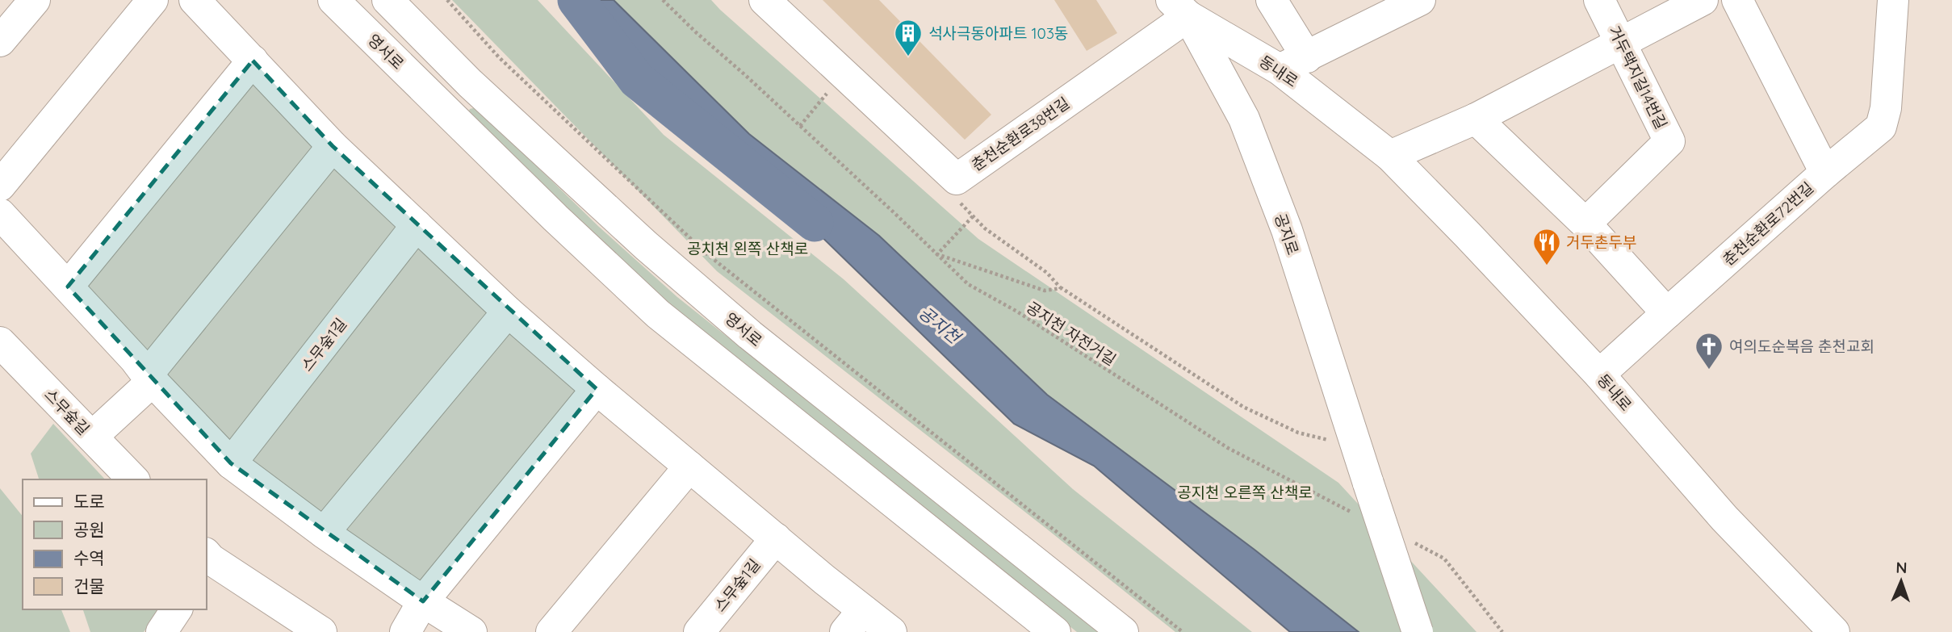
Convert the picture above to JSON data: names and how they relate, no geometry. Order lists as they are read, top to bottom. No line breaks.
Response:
{"streets":{"street":["영서로","동내로","거두택지길14번길","춘천순환로38번길","춘천순환로72번길","공지로","스무숲1길","스무숲길"],"path":["공지천 자전거길"]},"crossings":[["동내로","춘천순환로38번길"],["동내로","춘천순환로72번길"],["동내로","공지로"],["춘천순환로38번길","공지로"]],"water":["공지천"],"parks":["공치천 왼쪽 산책로","공지천 오른쪽 산책로"],"places":{"building":["석사극동아파트 103동"],"restaurant":["거두촌두부"],"church":["여의도순복음 춘천교회"]},"legend":["도로","공원","수역","건물"],"north":"top"}
